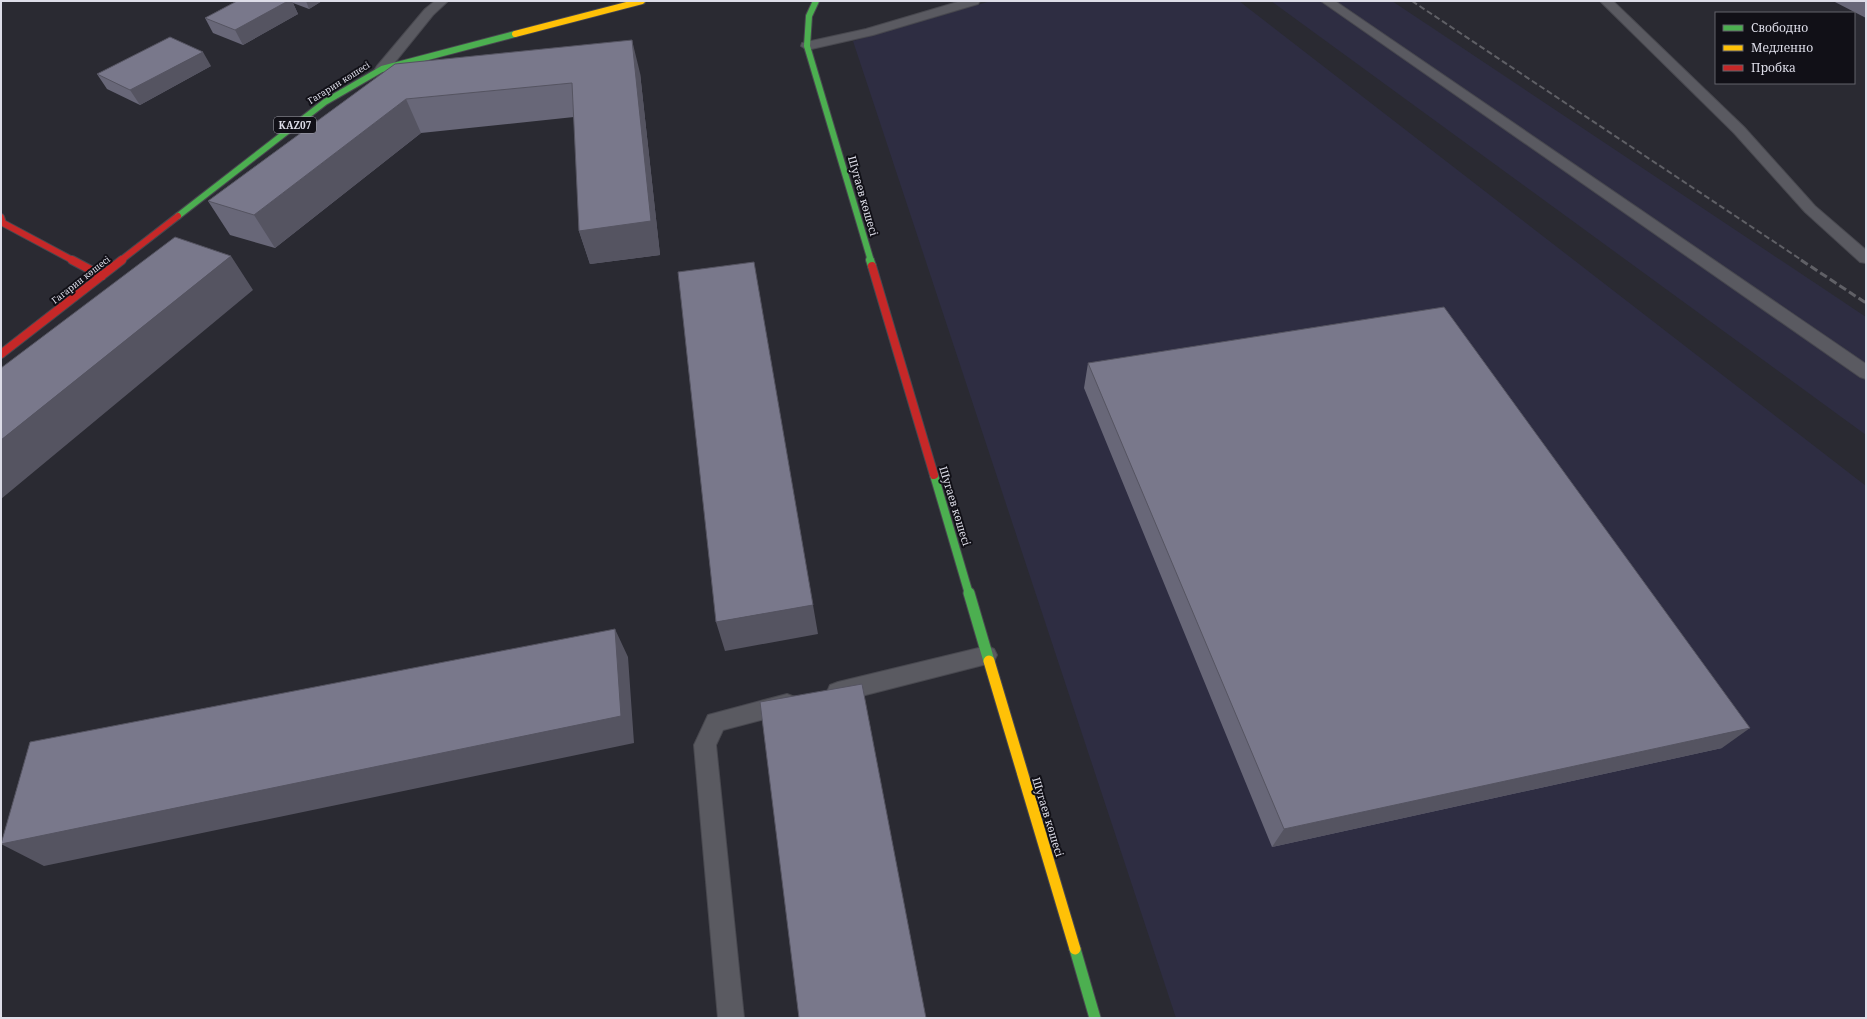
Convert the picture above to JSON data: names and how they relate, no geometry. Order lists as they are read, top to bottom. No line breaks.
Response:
{"streets":{"main road":["Гагарин көшесі","KAZ07","Шугаев көшесі"]},"legend":["Свободно","Медленно","Пробка"]}
